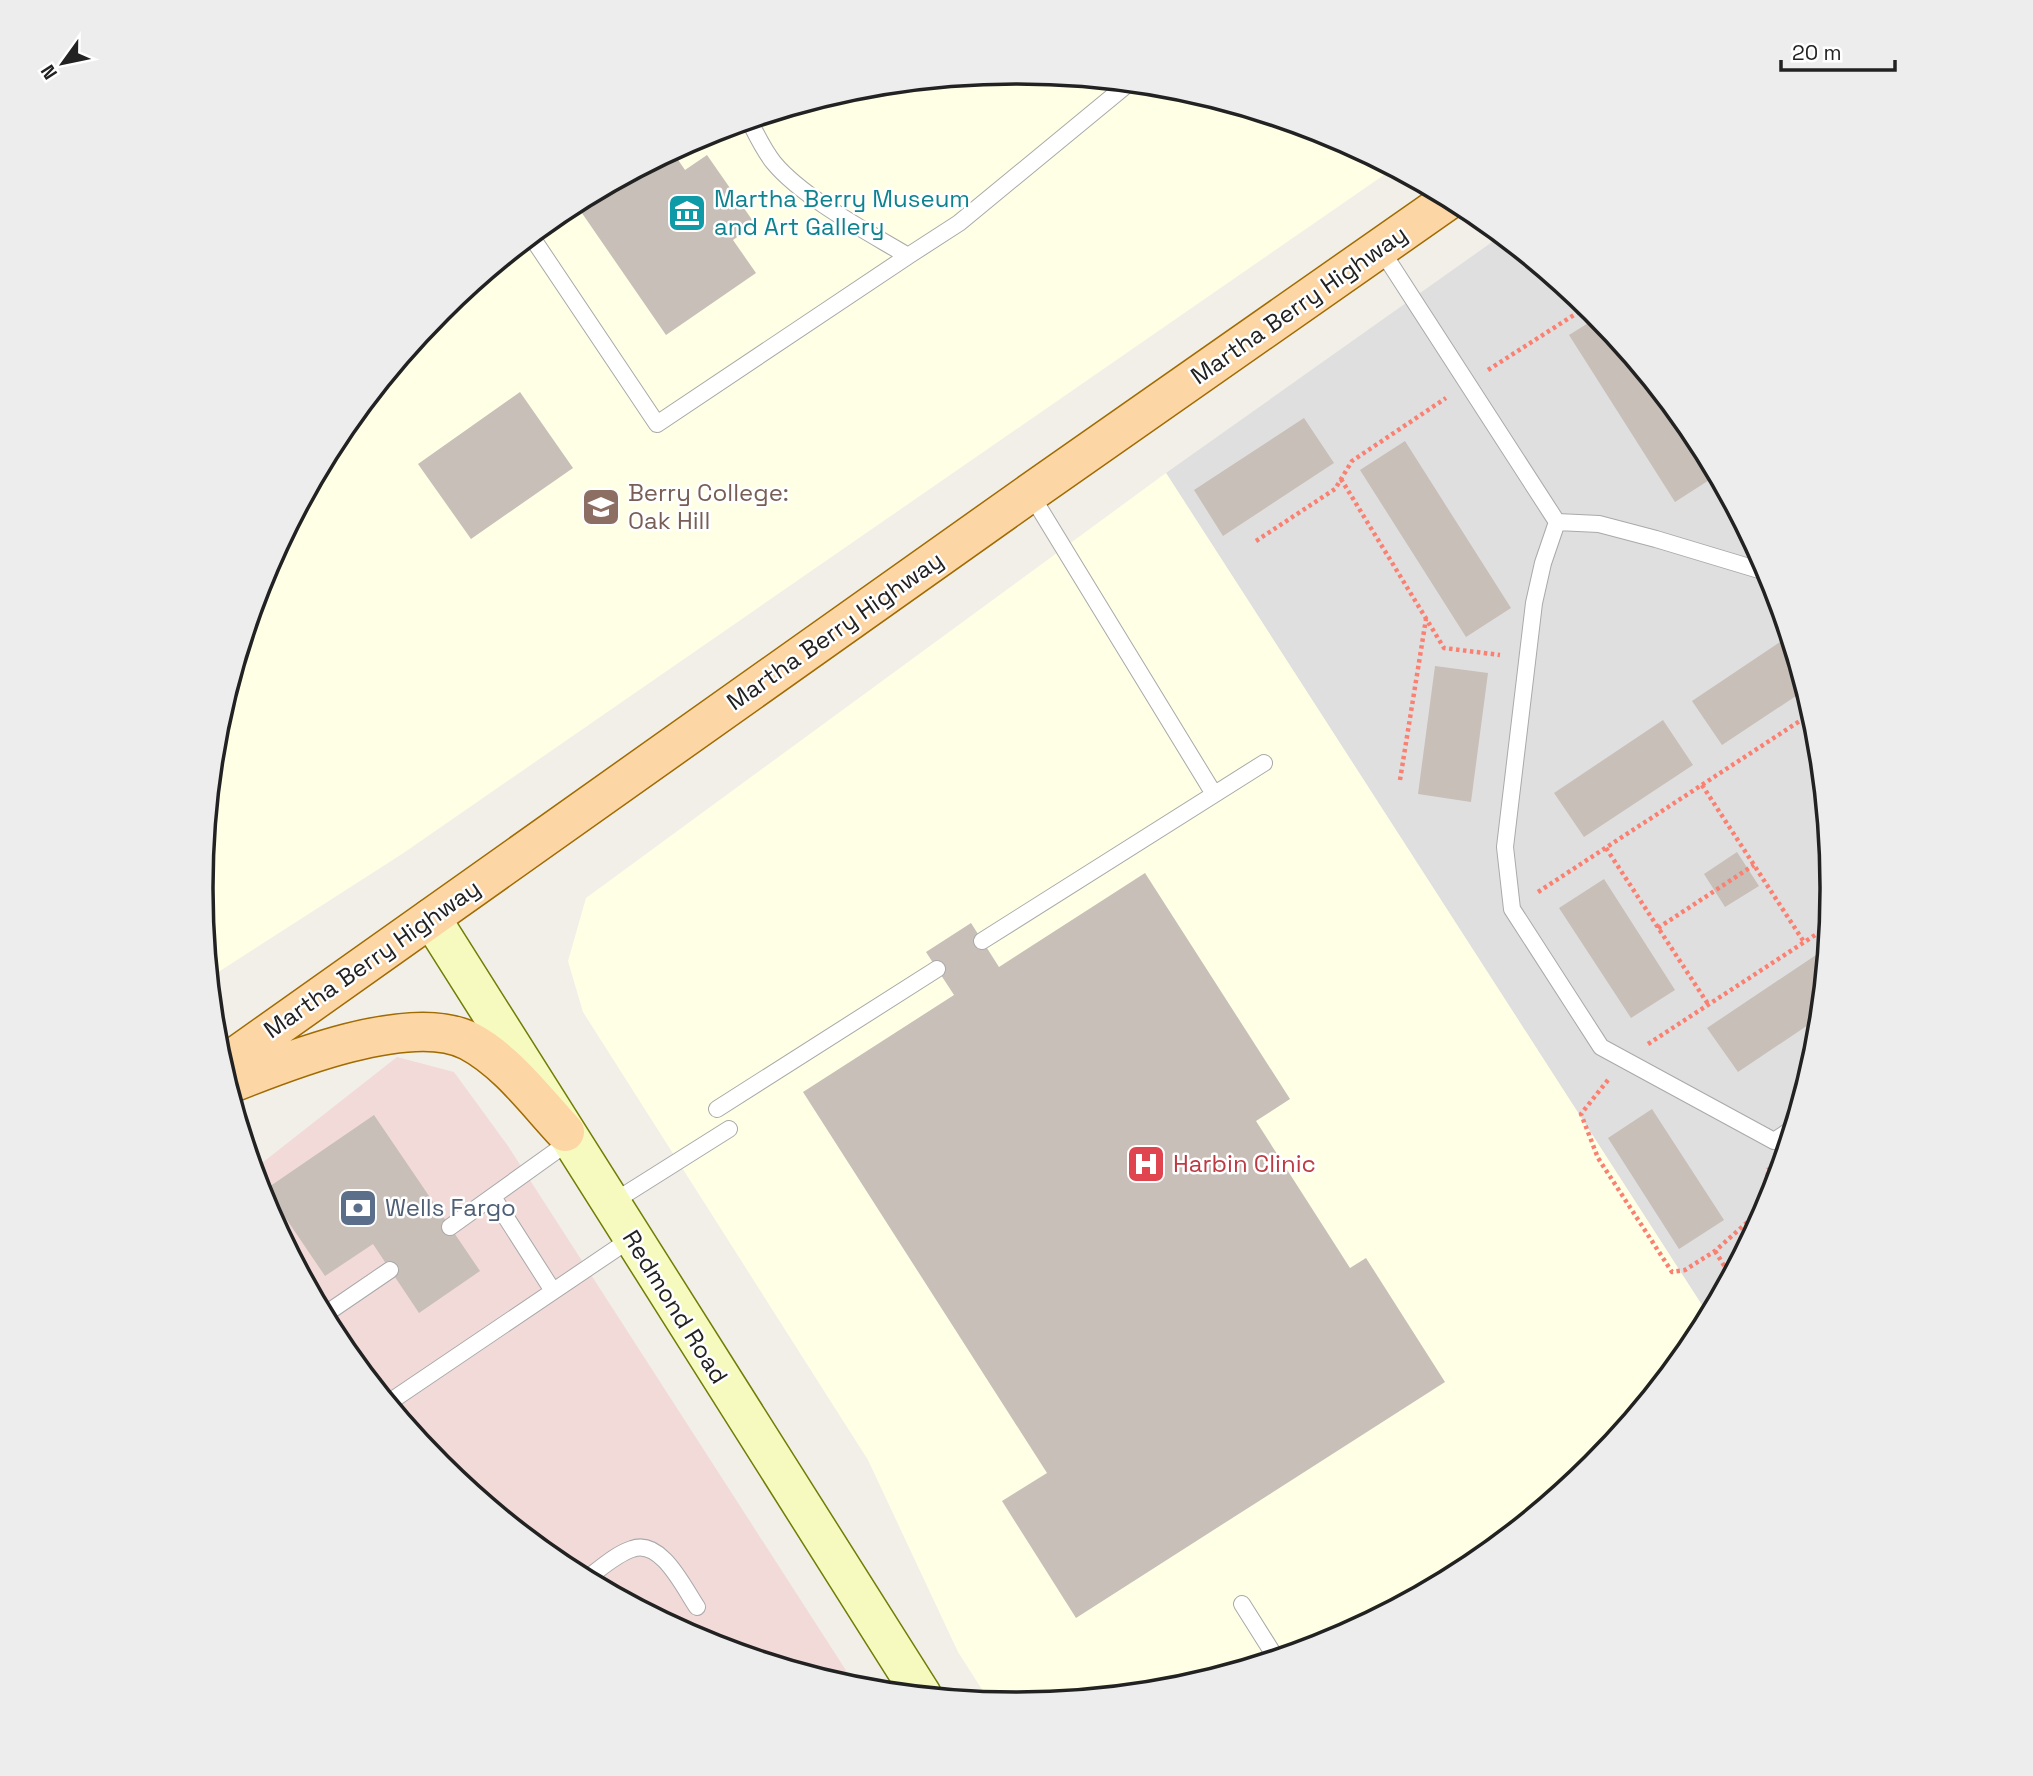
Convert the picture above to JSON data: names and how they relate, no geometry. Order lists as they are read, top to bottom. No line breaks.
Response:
{"streets":{"main road":["Martha Berry Highway"],"street":["Redmond Road"]},"crossings":[["Martha Berry Highway","Redmond Road"]],"places":{"museum":["Martha Berry Museum and Art Gallery"],"school or university":["Berry College: Oak Hill"],"hospital":["Harbin Clinic"],"bank":["Wells Fargo"]},"scale_bar":"20 m","north":"bottom left"}
